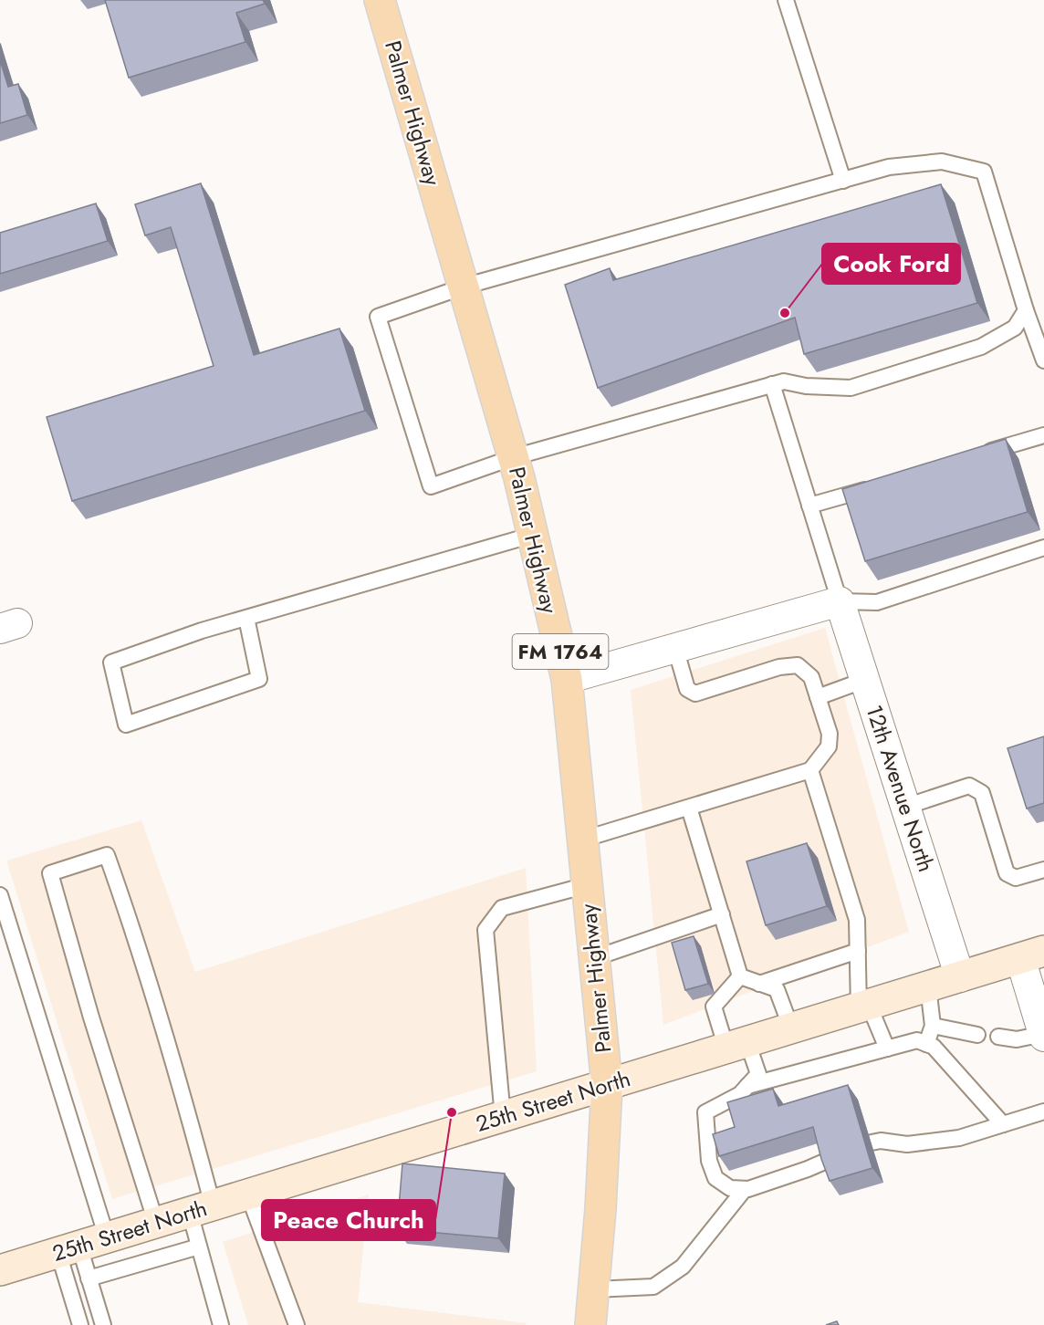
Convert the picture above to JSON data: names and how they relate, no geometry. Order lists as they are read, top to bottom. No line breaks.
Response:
{"streets":{"main road":["Palmer Highway","FM 1764"],"street":["12th Avenue North","25th Street North"]},"crossings":[["Palmer Highway","25th Street North"],["12th Avenue North","25th Street North"]],"places":["Cook Ford","Peace Church"]}
